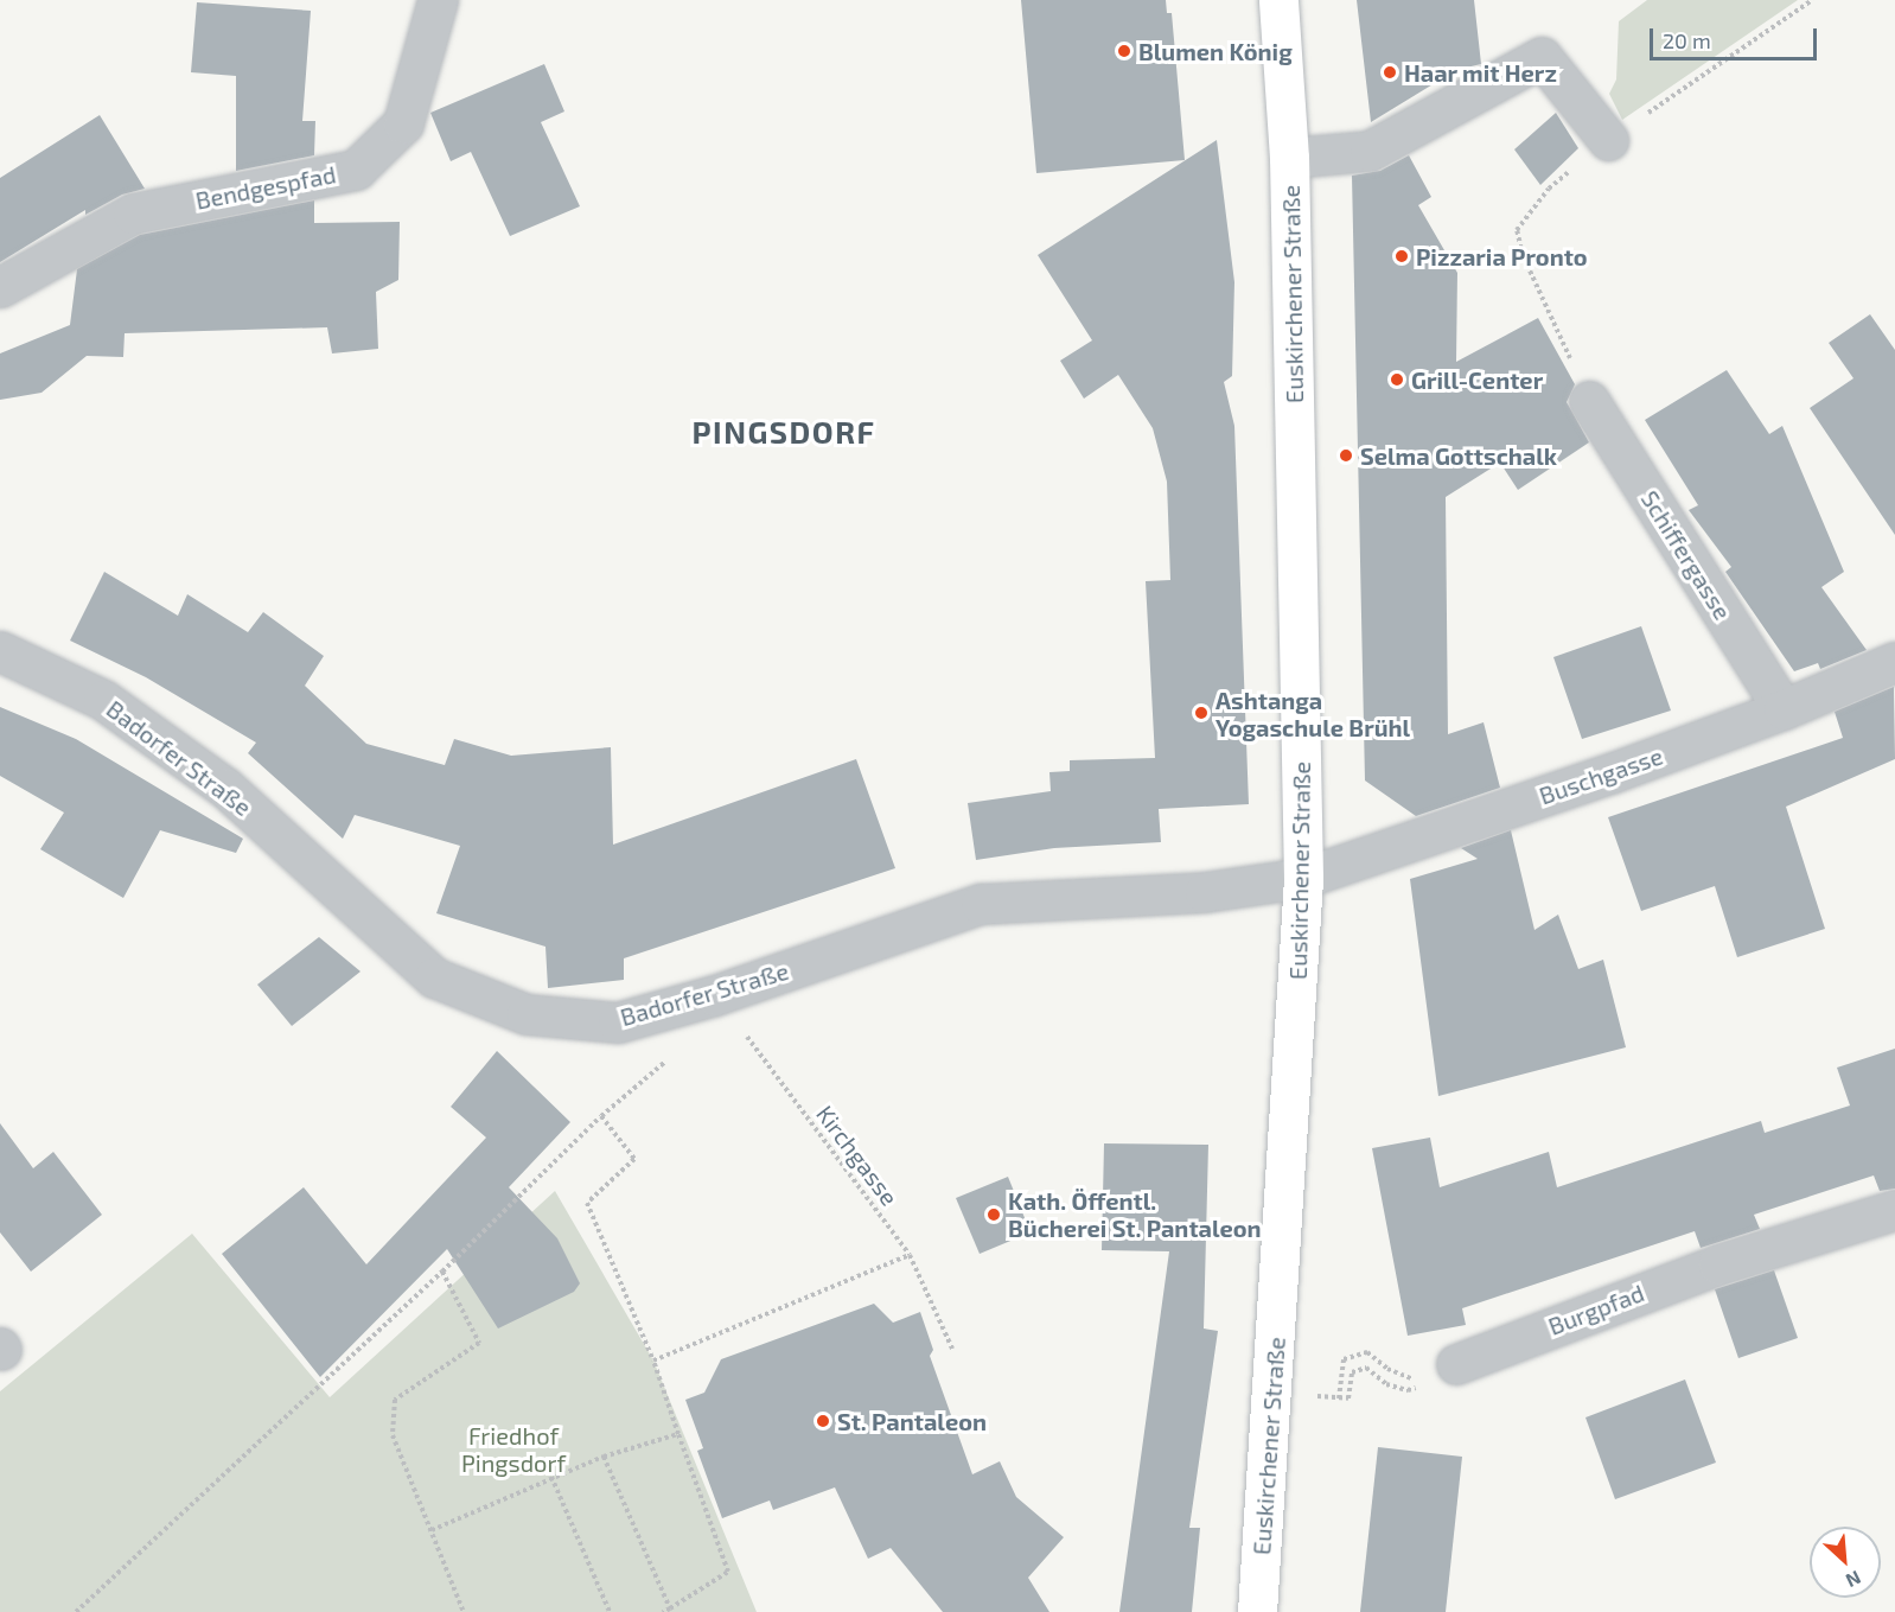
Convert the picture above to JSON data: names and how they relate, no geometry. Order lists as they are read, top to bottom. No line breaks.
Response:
{"streets":{"main road":["Euskirchener Straße"],"street":["Bendgespfad","Schiffergasse","Badorfer Straße","Buschgasse","Burgpfad"],"path":["Kirchgasse"]},"crossings":[["Euskirchener Straße","Badorfer Straße"],["Euskirchener Straße","Buschgasse"],["Schiffergasse","Buschgasse"],["Badorfer Straße","Buschgasse"],["Badorfer Straße","Kirchgasse"]],"districts":["PINGSDORF"],"parks":["Friedhof Pingsdorf"],"places":["Blumen König","Haar mit Herz","Pizzaria Pronto","Grill-Center","Selma Gottschalk","Ashtanga Yogaschule Brühl","Kath. Öffentl. Bücherei St. Pantaleon","St. Pantaleon"],"scale_bar":"20 m","north":"bottom right"}
